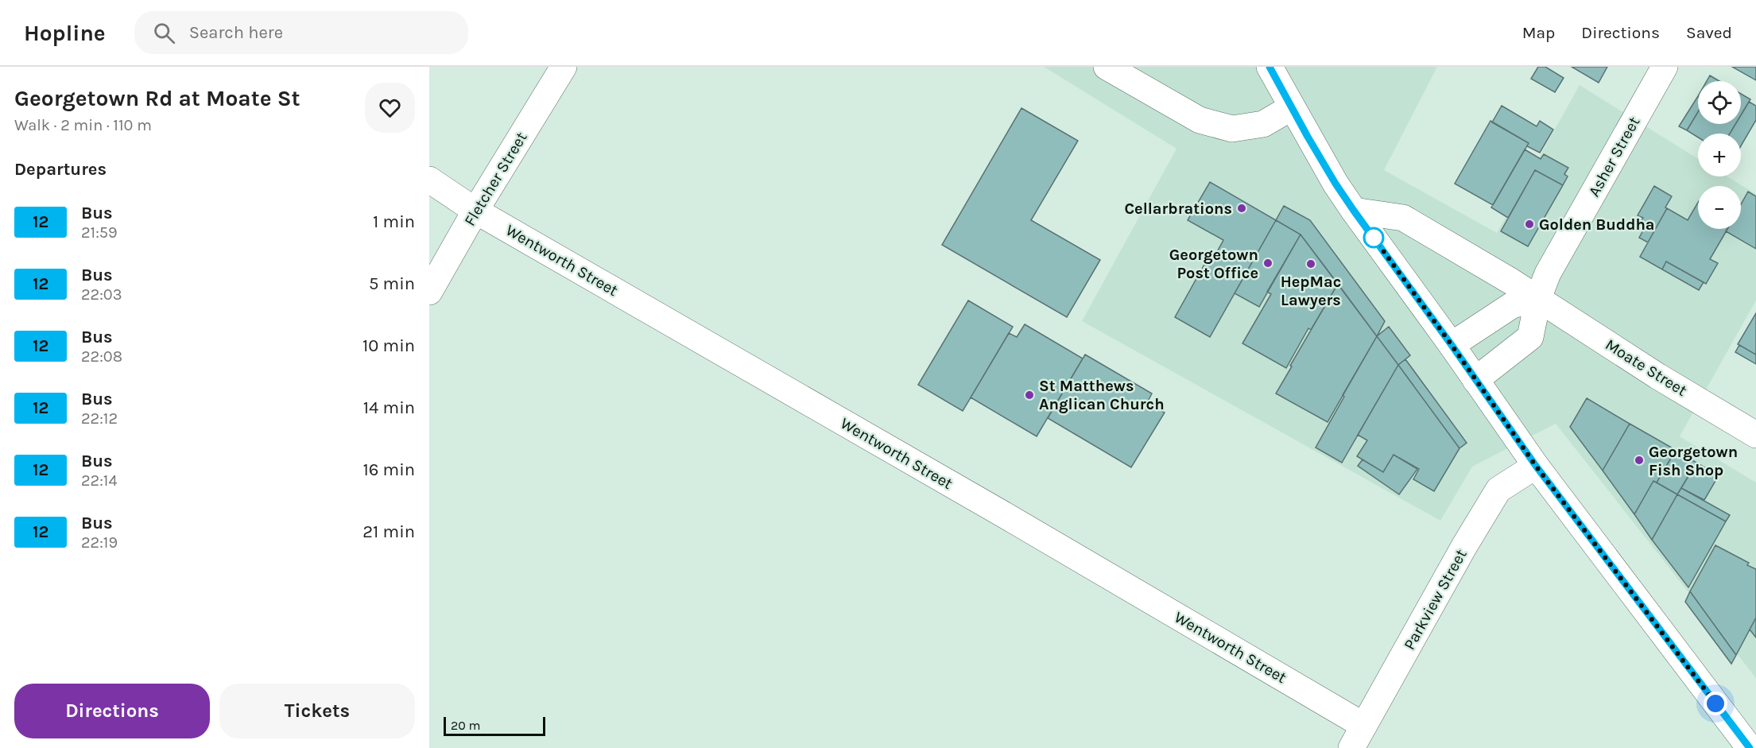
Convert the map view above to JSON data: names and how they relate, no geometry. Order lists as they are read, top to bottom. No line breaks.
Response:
{"streets":{"street":["Asher Street","Fletcher Street","Wentworth Street","Moate Street","Parkview Street"]},"crossings":[["Asher Street","Moate Street"],["Fletcher Street","Wentworth Street"],["Wentworth Street","Parkview Street"]],"places":["Cellarbrations","Golden Buddha","Georgetown Post Office","HepMac Lawyers","St Matthews Anglican Church","Georgetown Fish Shop"],"lines":["bus line 12"],"scale_bar":"20 m","page":{"header":"Hopline","search":"Search here","nav":["Map","Directions","Saved"],"heading":[["Georgetown Rd at Moate St","Walk · 2 min · 110 m"],"Departures"],"map_buttons":["+","−"],"list":[{"mark":"12","name":"Bus","note":"21:59","value":"1 min"},{"mark":"12","name":"Bus","note":"22:03","value":"5 min"},{"mark":"12","name":"Bus","note":"22:08","value":"10 min"},{"mark":"12","name":"Bus","note":"22:12","value":"14 min"},{"mark":"12","name":"Bus","note":"22:14","value":"16 min"},{"mark":"12","name":"Bus","note":"22:19","value":"21 min"}],"buttons":["Directions","Tickets"],"scale":"20 m"}}
